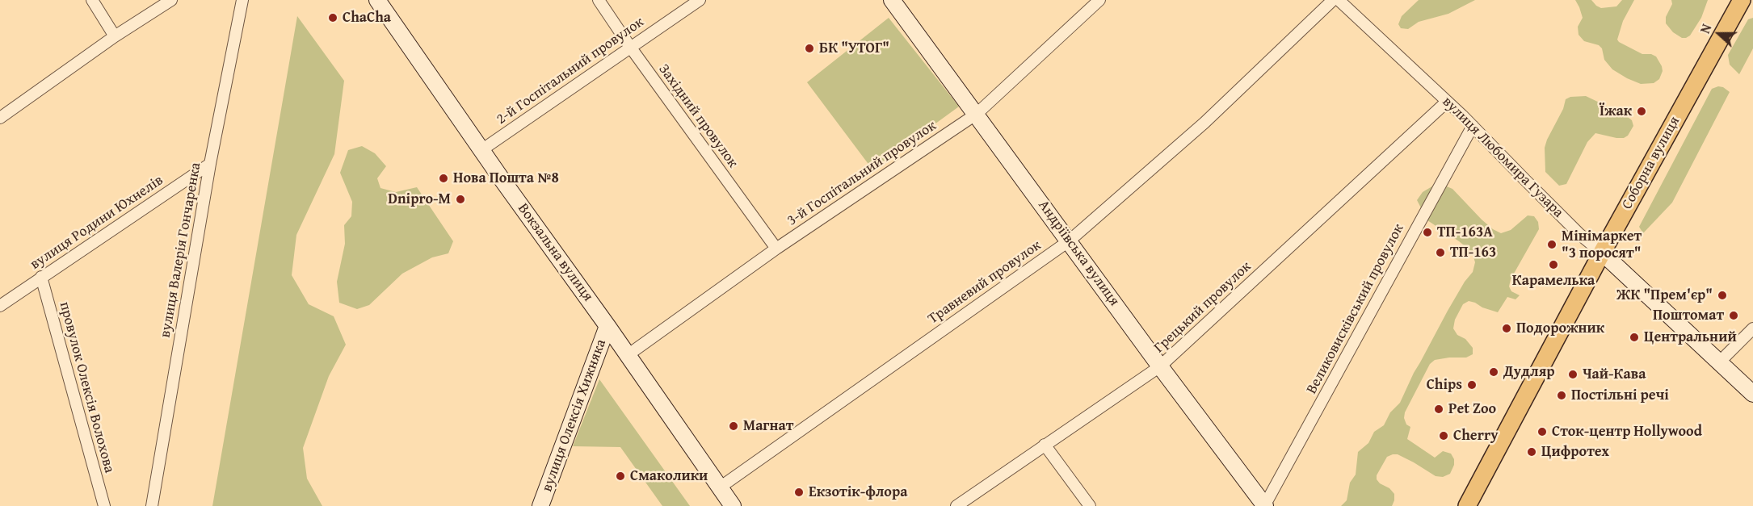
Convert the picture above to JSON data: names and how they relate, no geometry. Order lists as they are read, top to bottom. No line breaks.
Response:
{"streets":{"main road":["Соборна вулиця"],"street":["2-й Госпітальний провулок","Західний провулок","вулиця Любомира Гузара","3-й Госпітальний провулок","вулиця Родини Юхнелів","вулиця Валерія Гончаренка","Вокзальна вулиця","Андріївська вулиця","Травневий провулок","Грецький провулок","Великовисківський провулок","провулок Олексія Волохова","вулиця Олексія Хижняка"]},"crossings":[["2-й Госпітальний провулок","Західний провулок"],["2-й Госпітальний провулок","Вокзальна вулиця"],["Західний провулок","3-й Госпітальний провулок"],["вулиця Любомира Гузара","Соборна вулиця"],["вулиця Любомира Гузара","Грецький провулок"],["вулиця Любомира Гузара","Великовисківський провулок"],["3-й Госпітальний провулок","Вокзальна вулиця"],["3-й Госпітальний провулок","Андріївська вулиця"],["вулиця Родини Юхнелів","вулиця Валерія Гончаренка"],["вулиця Родини Юхнелів","провулок Олексія Волохова"],["Вокзальна вулиця","Травневий провулок"],["Вокзальна вулиця","вулиця Олексія Хижняка"],["Андріївська вулиця","Травневий провулок"],["Андріївська вулиця","Грецький провулок"],["Андріївська вулиця","Великовисківський провулок"]],"places":["ChaCha","БК \"УТОГ\"","Їжак","Нова Пошта №8","Dnipro-M","ТП-163А","Мінімаркет \"3 поросят\"","ТП-163","Карамелька","ЖК \"Прем'єр\"","Поштомат","Подорожник","Центральний","Дудляр","Чай-Кава","Chips","Постільні речі","Pet Zoo","Магнат","Сток-центр Hollywood","Cherry","Цифротех","Смаколики","Екзотік-флора"],"north":"left"}
